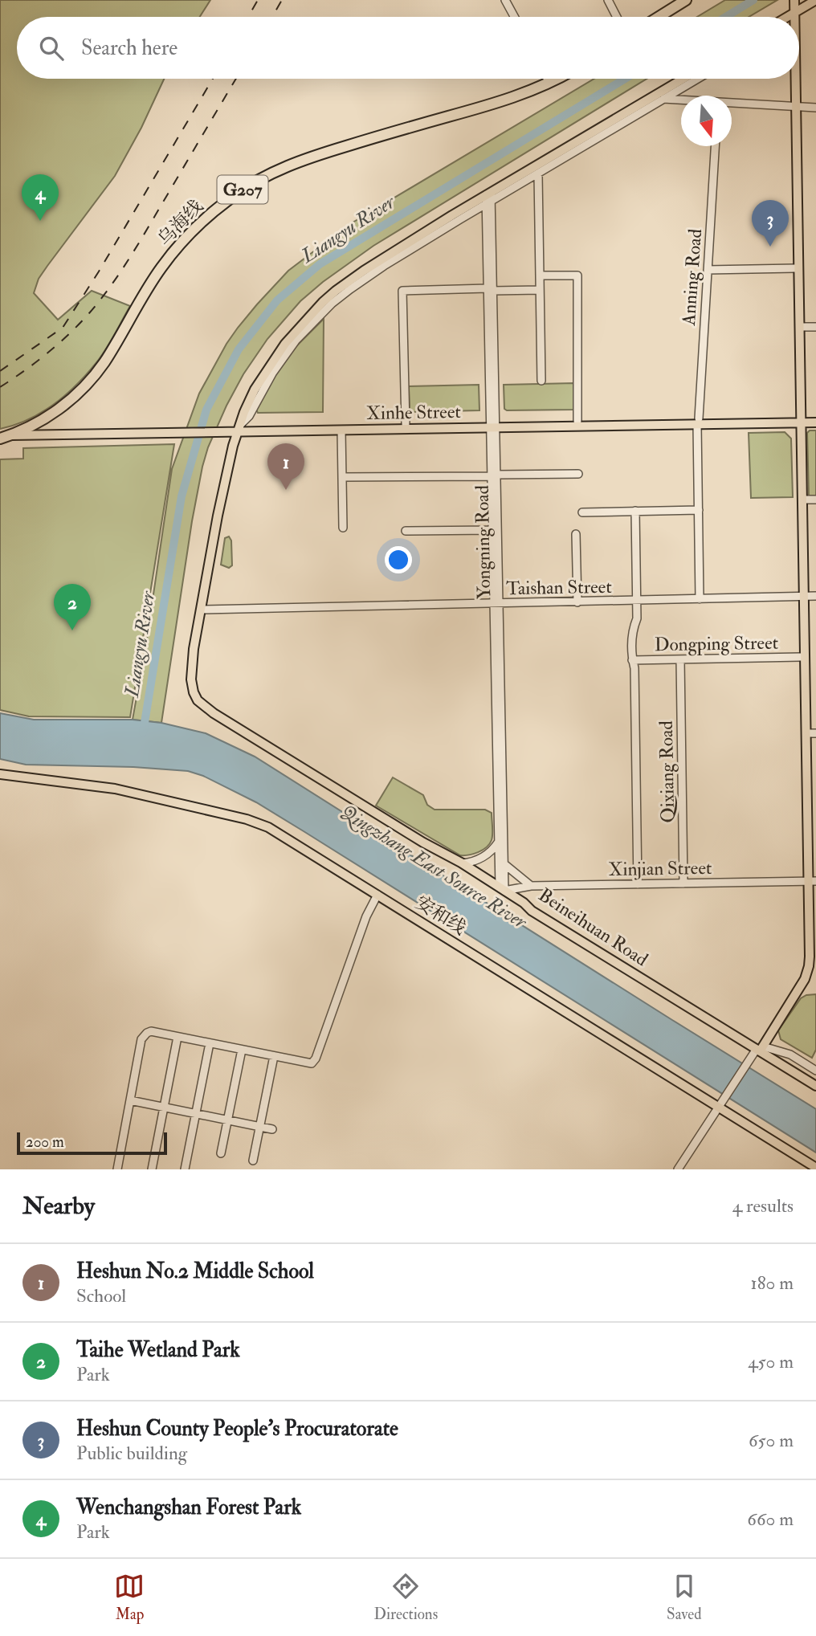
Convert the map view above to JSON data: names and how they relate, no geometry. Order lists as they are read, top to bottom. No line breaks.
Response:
{"streets":{"highway":["G207","乌海线"],"main road":["Xinhe Street","安和线","Beineihuan Road"],"street":["Anning Road","Yongning Road","Taishan Street","Dongping Street","Qixiang Road","Xinjian Street"]},"crossings":[["乌海线","Xinhe Street"],["Anning Road","Xinhe Street"],["Anning Road","Taishan Street"],["Xinhe Street","Yongning Road"],["Xinhe Street","Beineihuan Road"],["Yongning Road","Taishan Street"],["Yongning Road","Xinjian Street"],["Yongning Road","Beineihuan Road"],["Taishan Street","Beineihuan Road"],["Dongping Street","Qixiang Road"],["Qixiang Road","Xinjian Street"],["Xinjian Street","Beineihuan Road"]],"water":["Liangyu River","Qingzhang East Source River"],"scale_bar":"200 m","north":"bottom","page":{"search":"Search here","pins":["4","3","1","2"],"scale":"200 m","heading":["Nearby","4 results"],"list":[{"mark":"1","name":"Heshun No.2 Middle School","note":"School","value":"180 m"},{"mark":"2","name":"Taihe Wetland Park","note":"Park","value":"450 m"},{"mark":"3","name":"Heshun County People's Procuratorate","note":"Public building","value":"650 m"},{"mark":"4","name":"Wenchangshan Forest Park","note":"Park","value":"660 m"}],"nav":["Map","Directions","Saved"]}}
